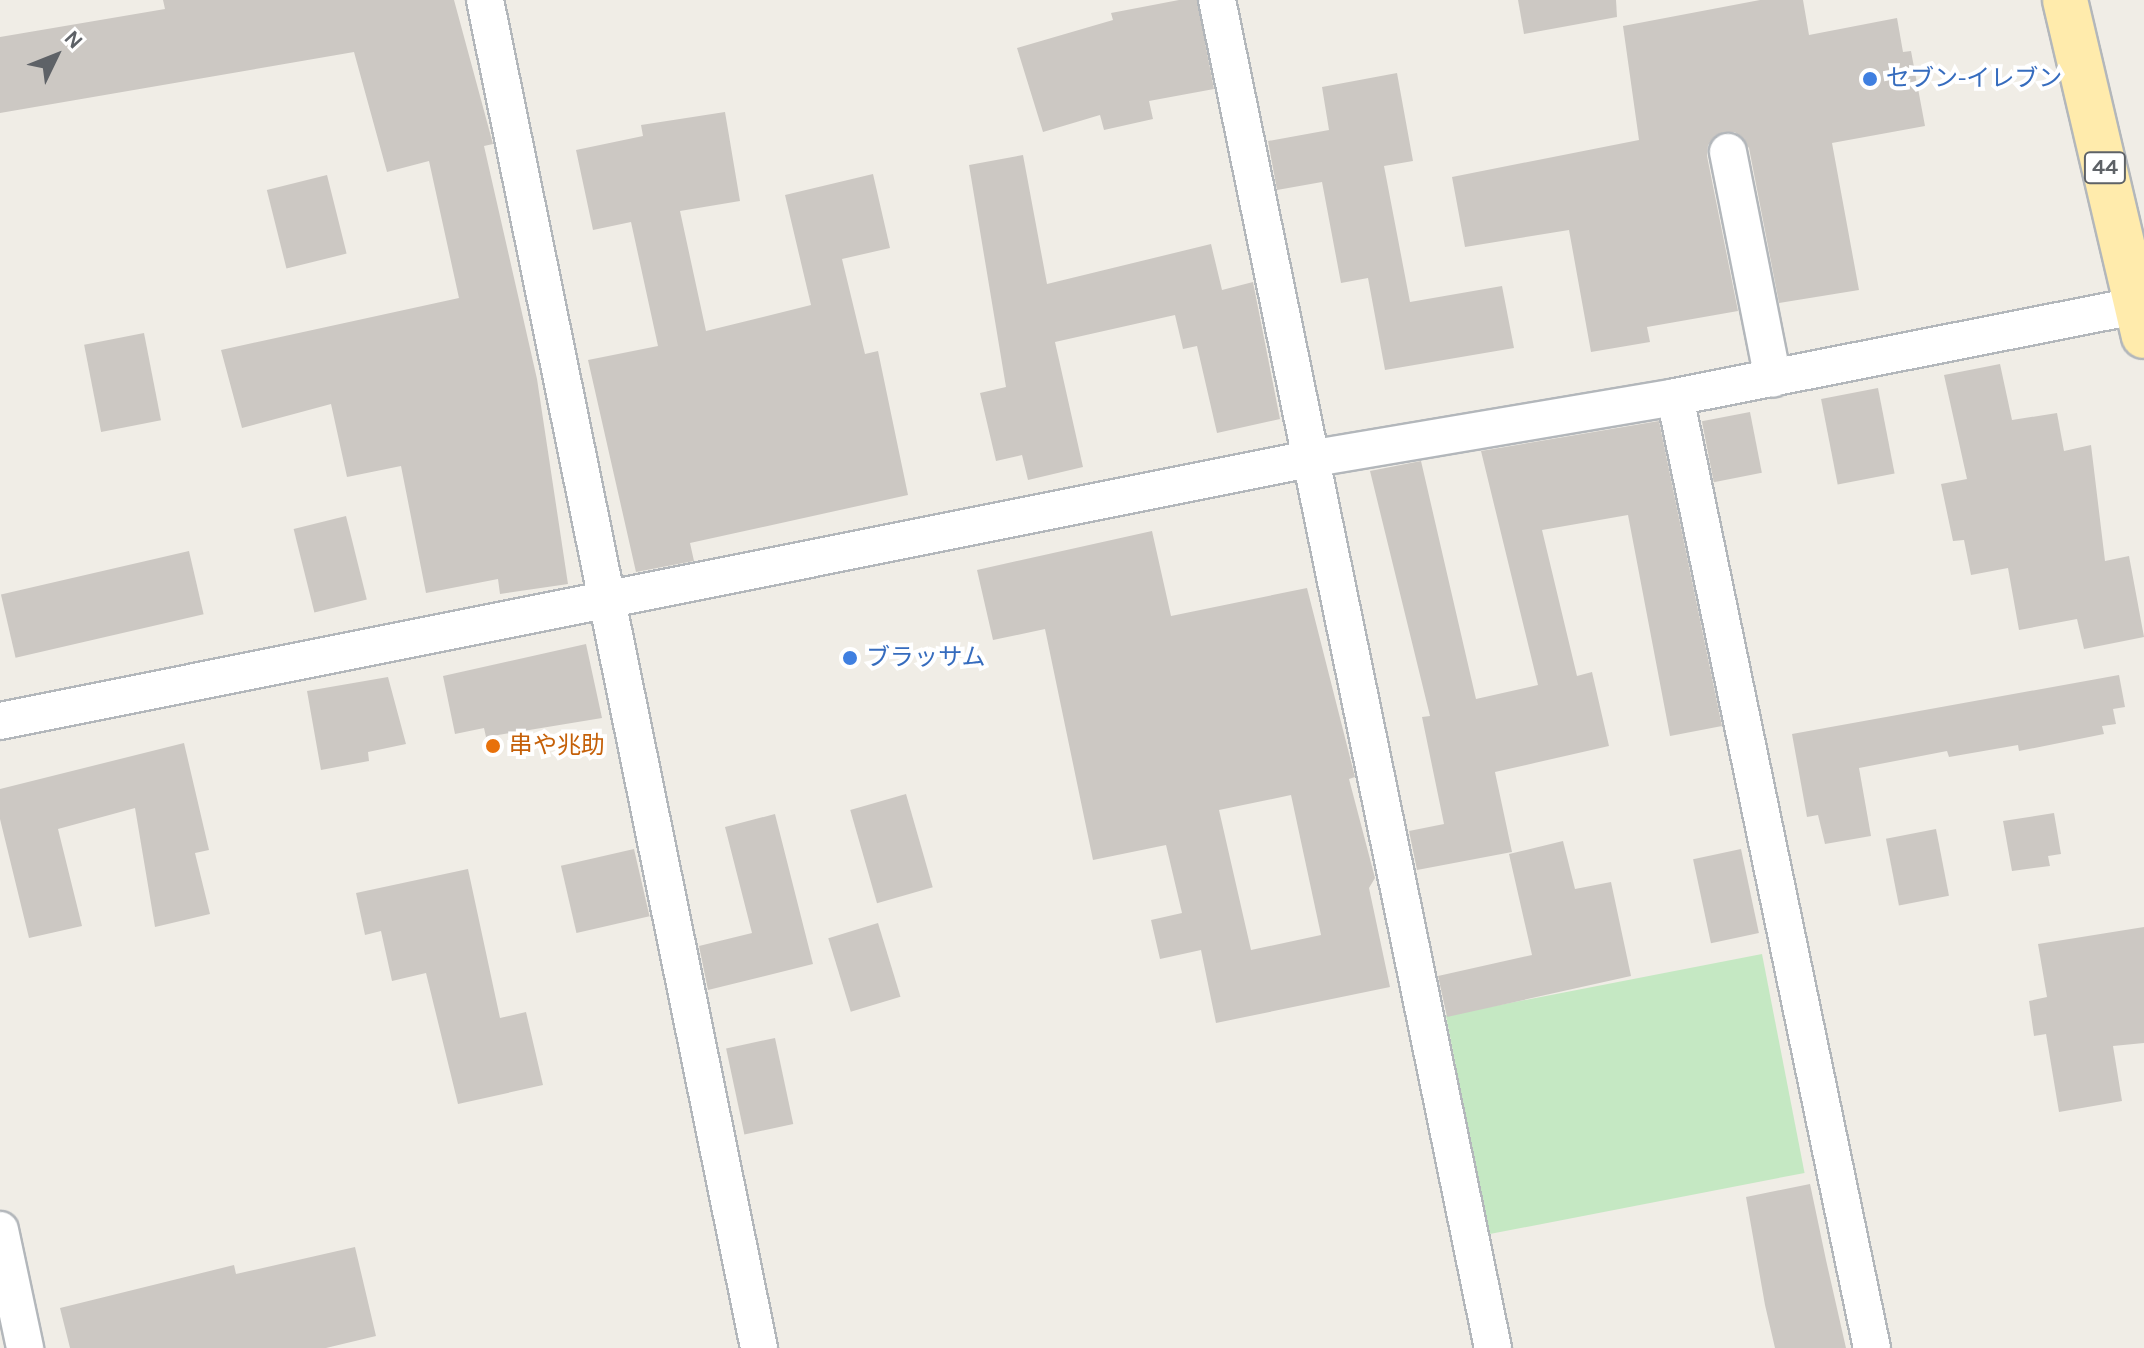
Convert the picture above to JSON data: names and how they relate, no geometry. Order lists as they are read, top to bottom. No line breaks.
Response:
{"streets":{"main road":["44"]},"places":["セブン-イレブン","ブラッサム","串や兆助"],"north":"top right"}
